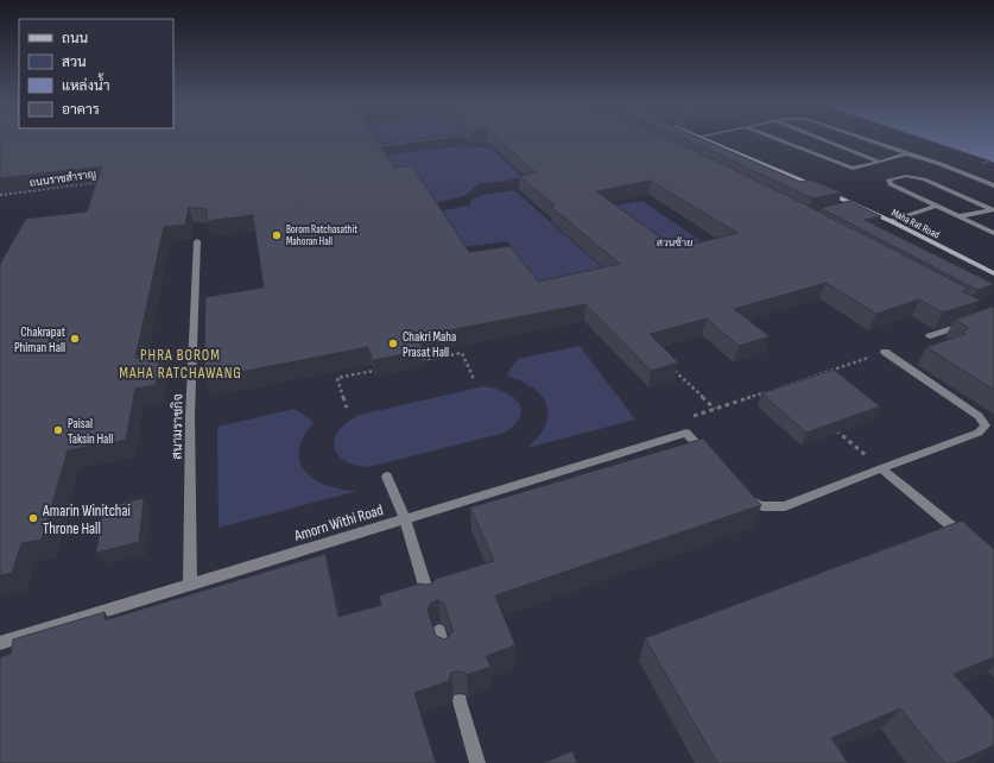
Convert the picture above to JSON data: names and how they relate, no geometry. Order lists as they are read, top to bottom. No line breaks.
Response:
{"streets":{"street":["Maha Rat Road","สนามราชกิจ","Amorn Withi Road"],"path":["ถนนราชสำราญ"]},"crossings":[["สนามราชกิจ","Amorn Withi Road"]],"districts":["PHRA BOROM MAHA RATCHAWANG"],"parks":["สวนซ้าย"],"places":["Borom Ratchasathit Mahoran Hall","Chakrapat Phiman Hall","Chakri Maha Prasat Hall","Paisal Taksin Hall","Amarin Winitchai Throne Hall"],"legend":["ถนน","สวน","แหล่งน้ำ","อาคาร"]}
